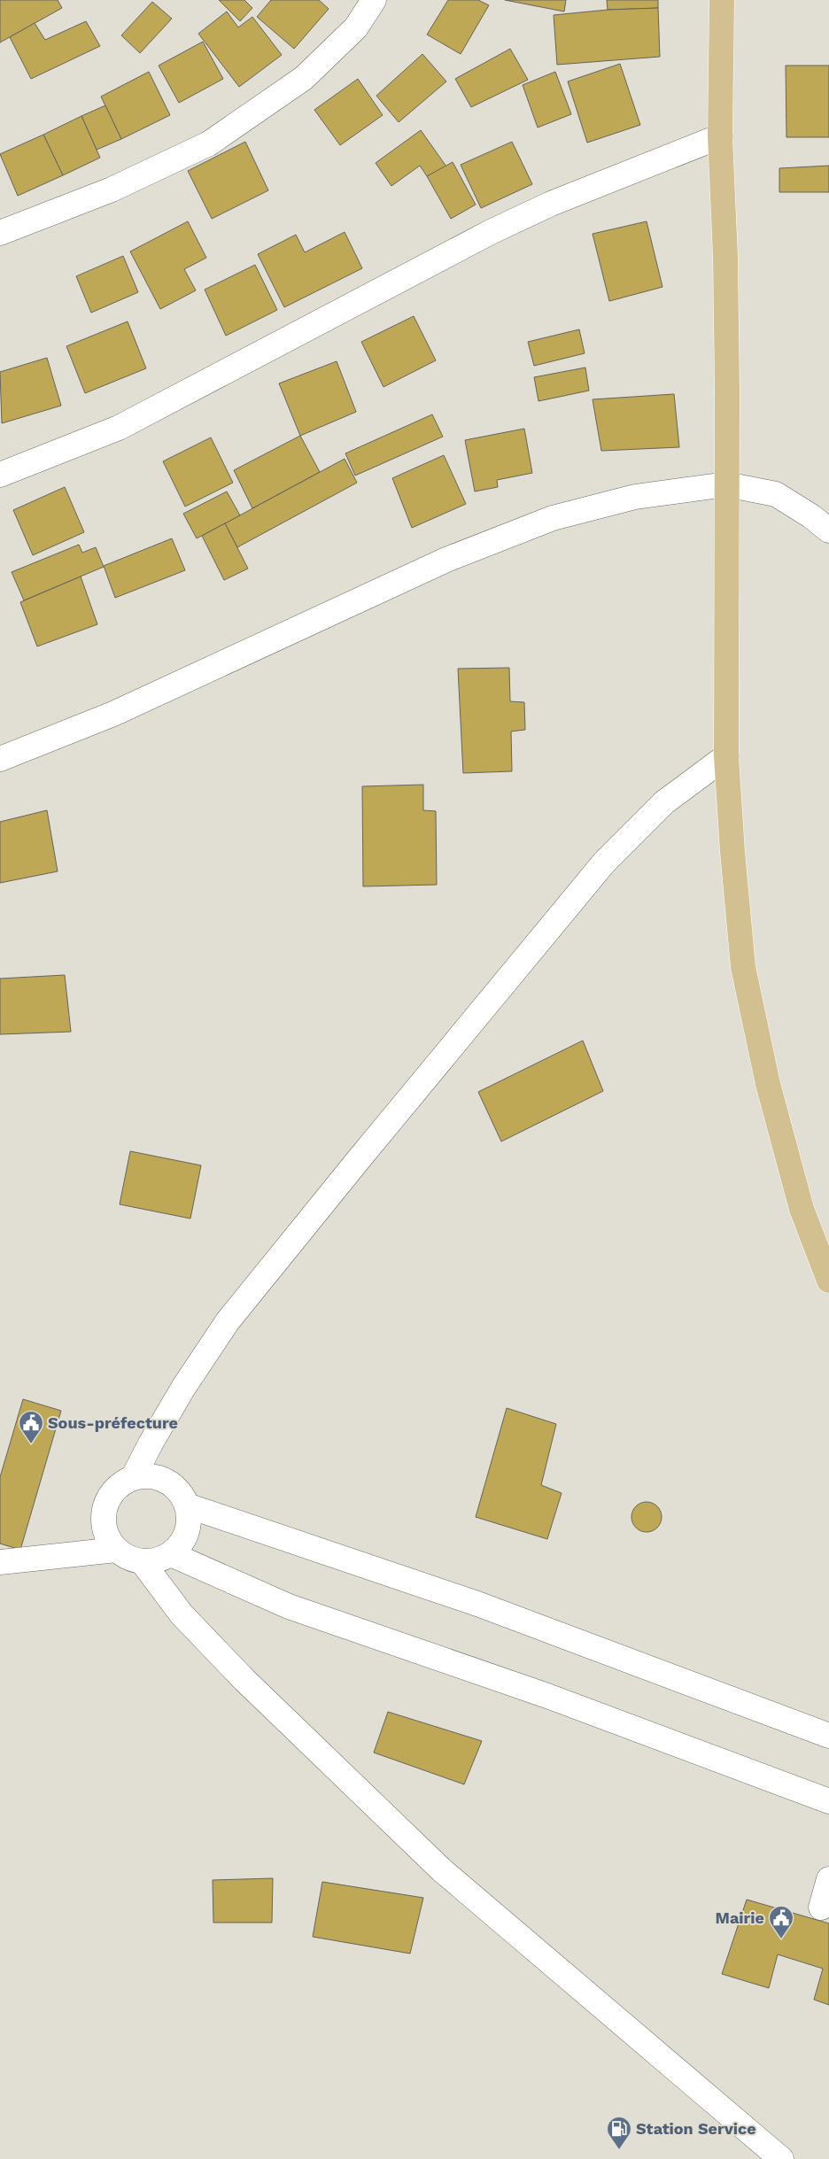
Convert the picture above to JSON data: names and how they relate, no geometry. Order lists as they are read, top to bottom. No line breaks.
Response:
{"places":{"public building":["Sous-préfecture","Mairie"],"fuel station":["Station Service"]}}
